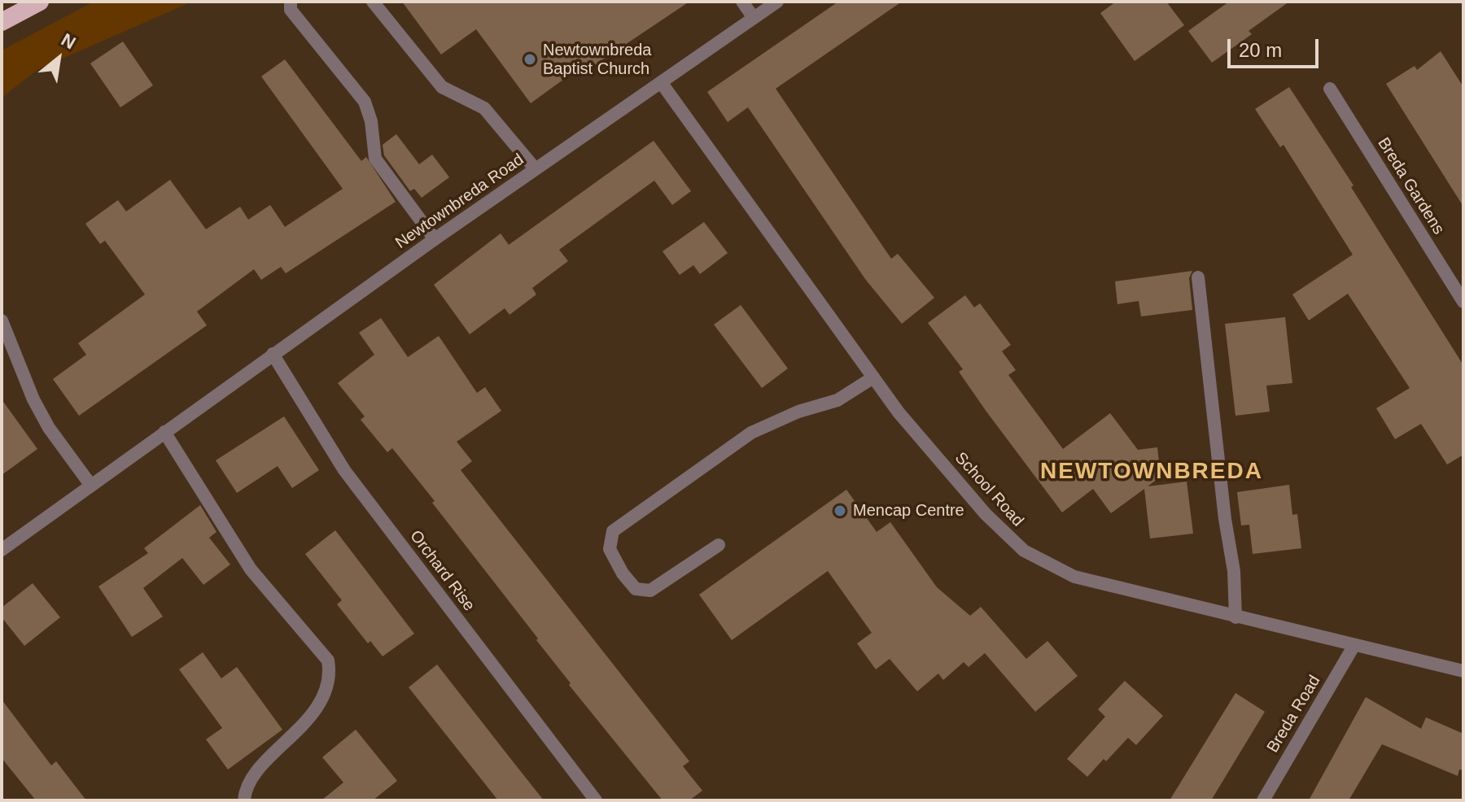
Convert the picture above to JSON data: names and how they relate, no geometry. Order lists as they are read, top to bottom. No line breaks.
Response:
{"streets":{"street":["Breda Gardens","Newtownbreda Road","School Road","Orchard Rise","Breda Road"]},"crossings":[["Newtownbreda Road","School Road"],["Newtownbreda Road","Orchard Rise"],["School Road","Breda Road"]],"districts":["NEWTOWNBREDA"],"places":["Newtownbreda Baptist Church","Mencap Centre"],"scale_bar":"20 m","north":"top right"}
